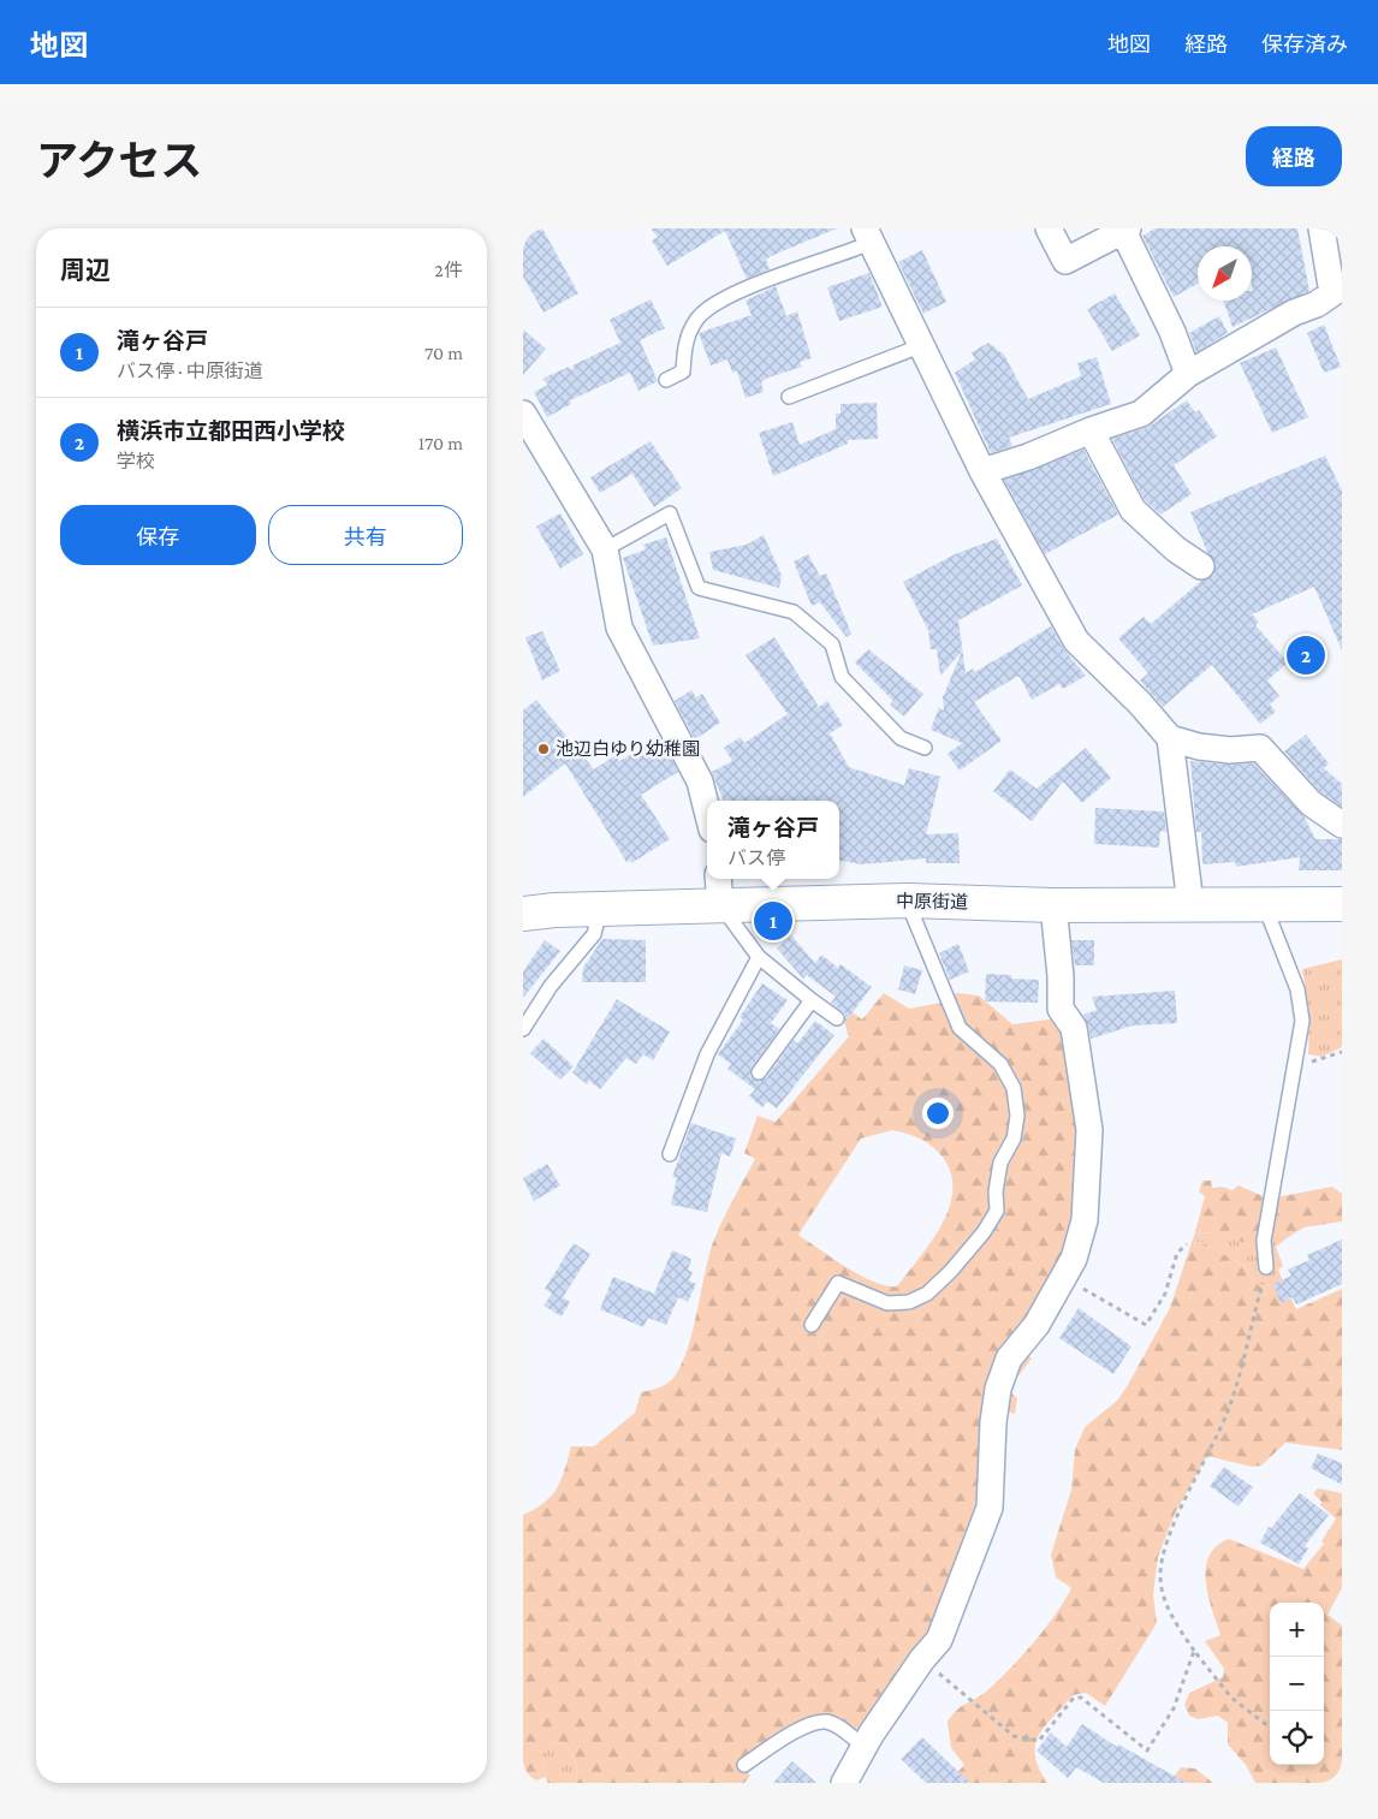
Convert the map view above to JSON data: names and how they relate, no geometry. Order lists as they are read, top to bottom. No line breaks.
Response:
{"streets":{"main road":["中原街道"]},"places":["池辺白ゆり幼稚園"],"north":"bottom left","page":{"header":"地図","nav":["地図","経路","保存済み"],"title":"アクセス","buttons":["経路",["保存","共有"]],"heading":["周辺","2件"],"list":[{"mark":"1","name":"滝ヶ谷戸","note":"バス停 · 中原街道","value":"70 m"},{"mark":"2","name":"横浜市立都田西小学校","note":"学校","value":"170 m"}],"pins":["2","1"],"popup":["滝ヶ谷戸","バス停"],"map_buttons":["+","−"]}}
